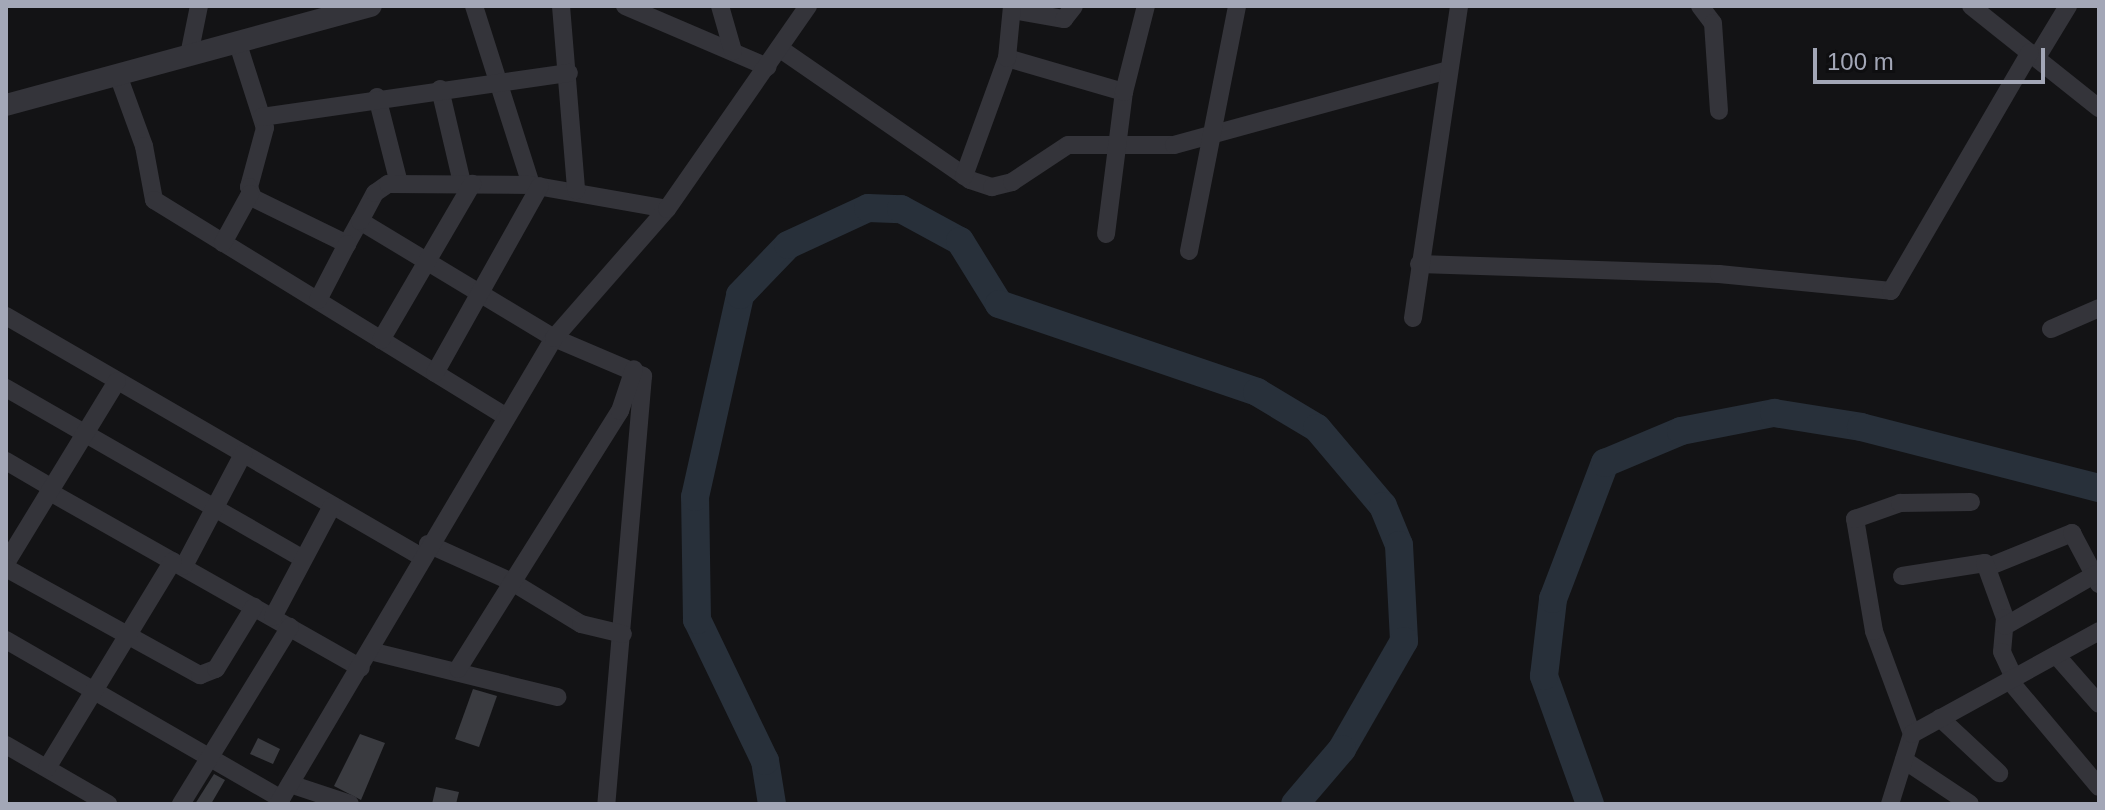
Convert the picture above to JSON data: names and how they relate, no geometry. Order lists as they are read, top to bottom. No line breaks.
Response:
{"scale_bar":"100 m"}
